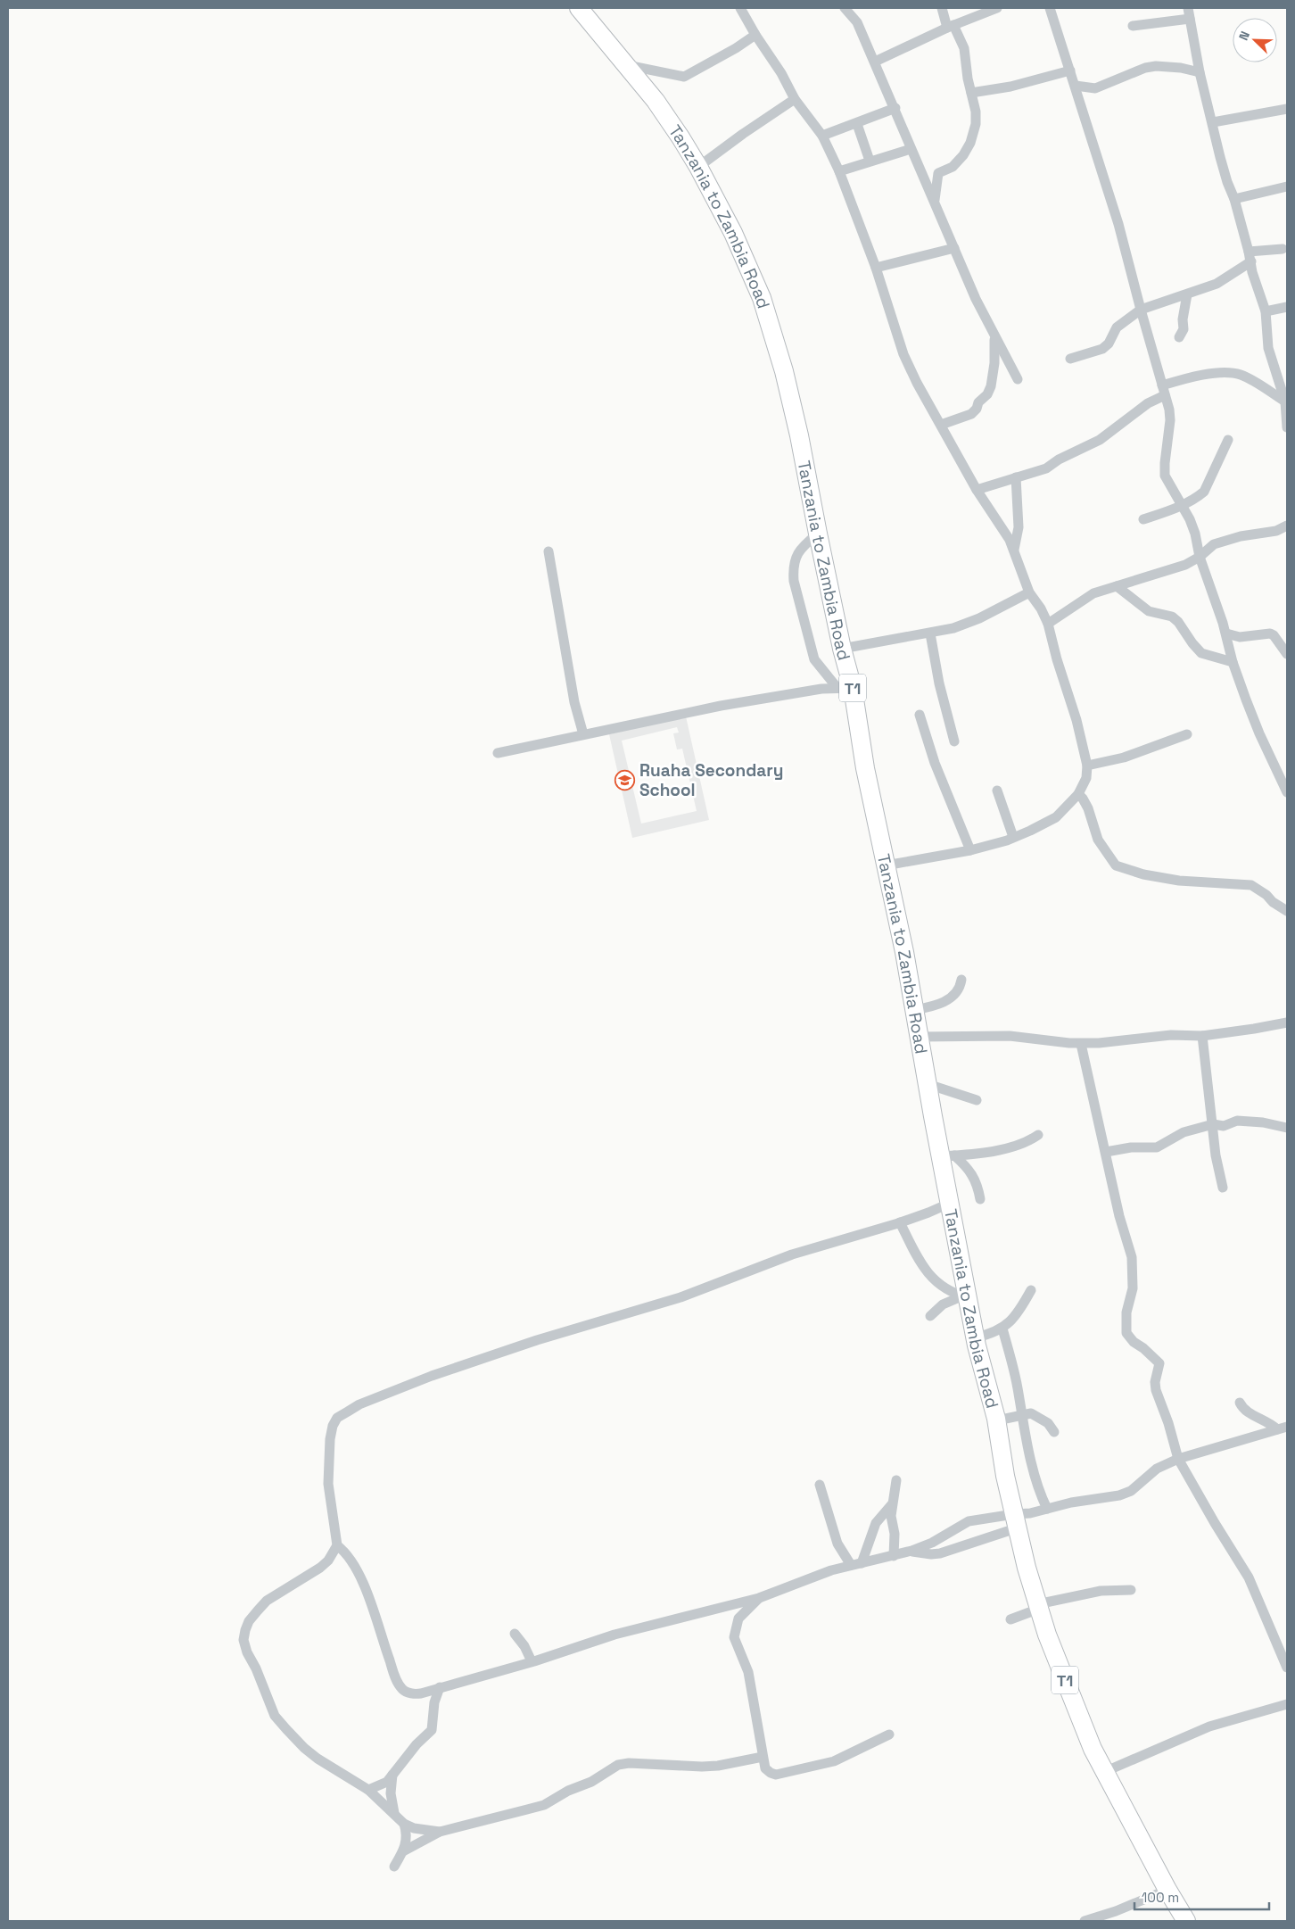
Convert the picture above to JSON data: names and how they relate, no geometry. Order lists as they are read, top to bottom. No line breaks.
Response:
{"streets":{"highway":["Tanzania to Zambia Road","T1"]},"places":{"school or university":["Ruaha Secondary School"]},"scale_bar":"100 m","north":"top left"}
